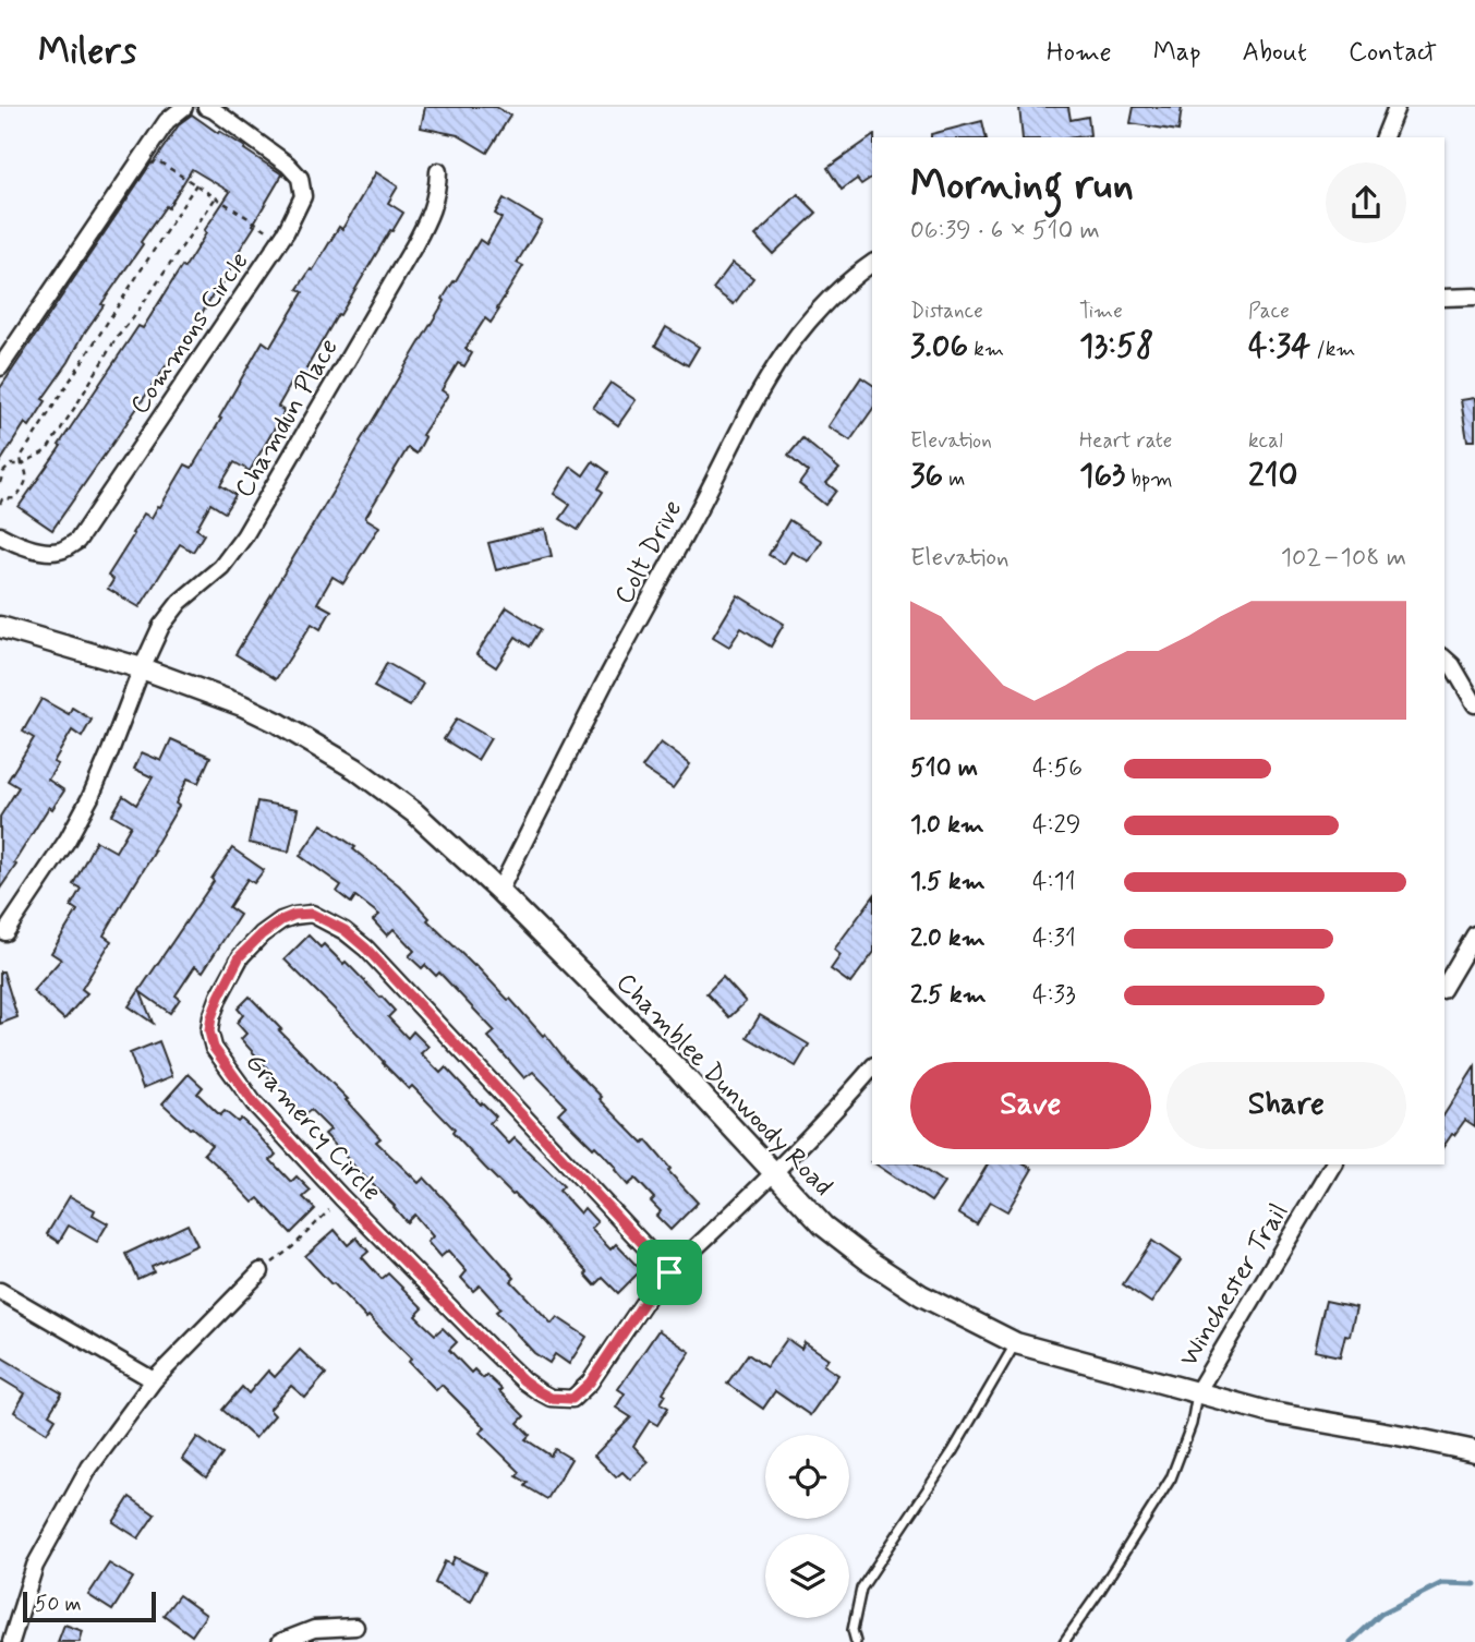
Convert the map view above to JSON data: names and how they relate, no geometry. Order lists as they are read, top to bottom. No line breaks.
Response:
{"streets":{"street":["Commons Circle","Chamdun Place","Colt Drive","Chamblee Dunwoody Road","Gramercy Circle","Winchester Trail"]},"crossings":[["Chamdun Place","Chamblee Dunwoody Road"],["Colt Drive","Chamblee Dunwoody Road"],["Chamblee Dunwoody Road","Gramercy Circle"],["Chamblee Dunwoody Road","Winchester Trail"]],"scale_bar":"50 m","page":{"header":"Milers","nav":["Home","Map","About","Contact"],"heading":["Morning run","06:39 · 6 × 510 m"],"stats":[["Distance","3.06 km"],["Time","13:58"],["Pace","4:34 /km"],["Elevation","36 m"],["Heart rate","163 bpm"],["kcal","210"]],"chart":["Elevation","102–108 m"],"list":[{"name":"510 m","note":"4:56"},{"name":"1.0 km","note":"4:29"},{"name":"1.5 km","note":"4:11"},{"name":"2.0 km","note":"4:31"},{"name":"2.5 km","note":"4:33"}],"buttons":["Save","Share"],"scale":"50 m"}}
